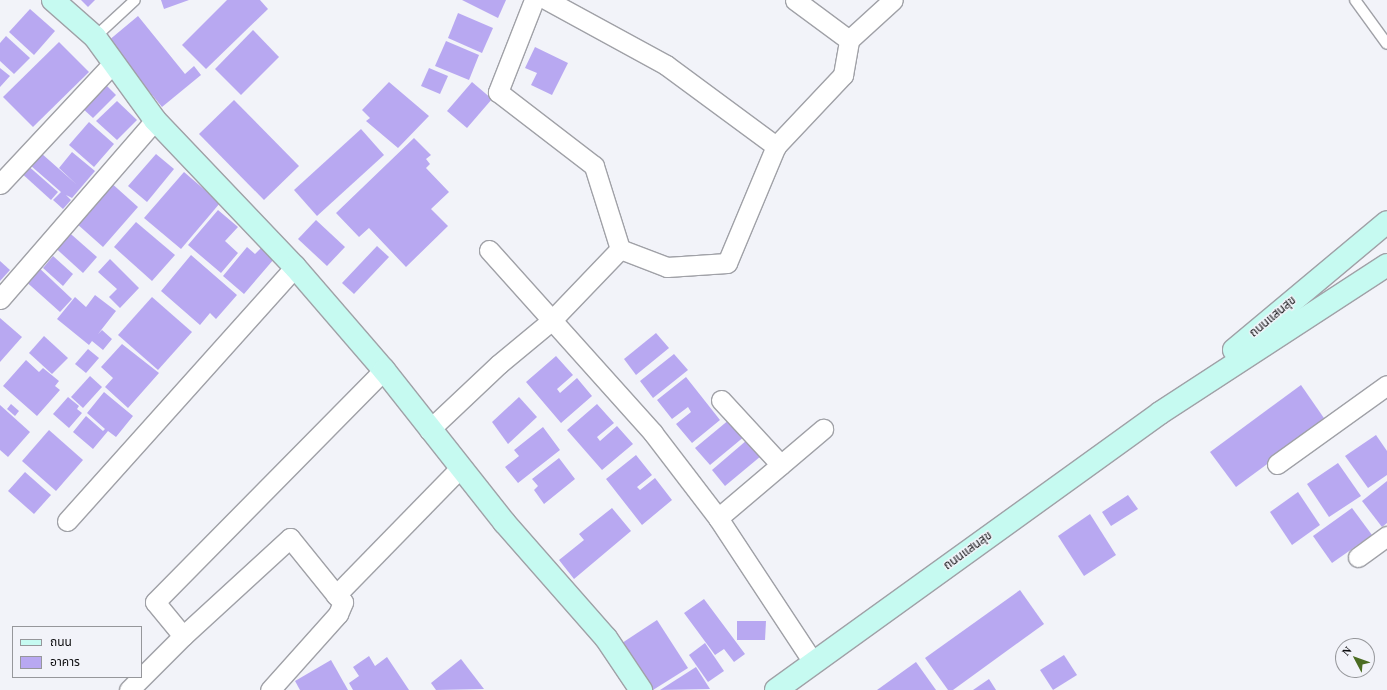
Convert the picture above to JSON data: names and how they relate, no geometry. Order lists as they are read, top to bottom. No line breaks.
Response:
{"streets":{"main road":["ถนนแสนสุข"]},"legend":["ถนน","อาคาร"],"north":"top left"}
